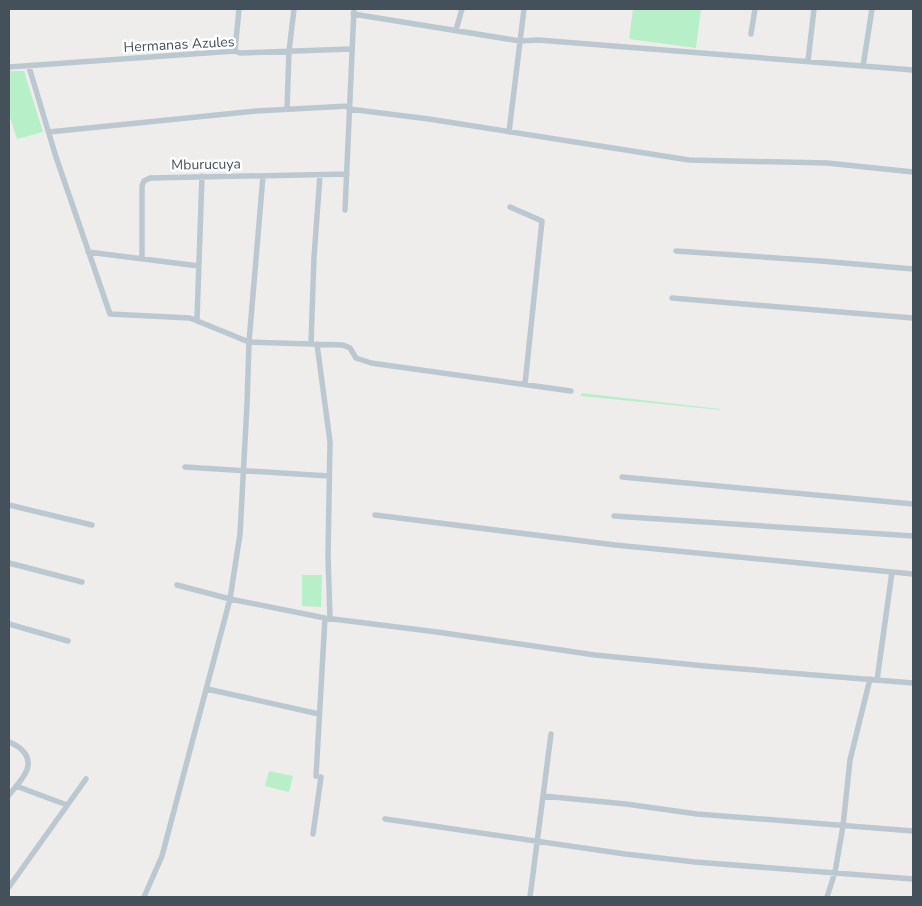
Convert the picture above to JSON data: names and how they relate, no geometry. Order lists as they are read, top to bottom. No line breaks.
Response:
{"streets":{"street":["Hermanas Azules","Mburucuya"]}}
